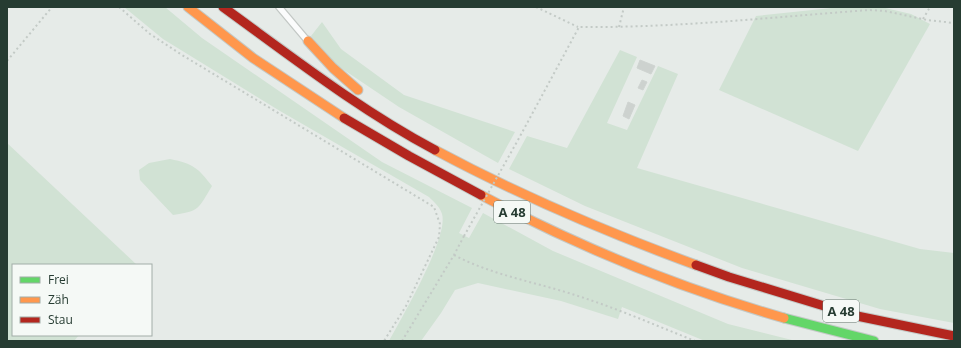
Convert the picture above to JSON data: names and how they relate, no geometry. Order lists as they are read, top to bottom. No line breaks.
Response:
{"streets":{"highway":["A 48"]},"legend":["Frei","Zäh","Stau"]}
